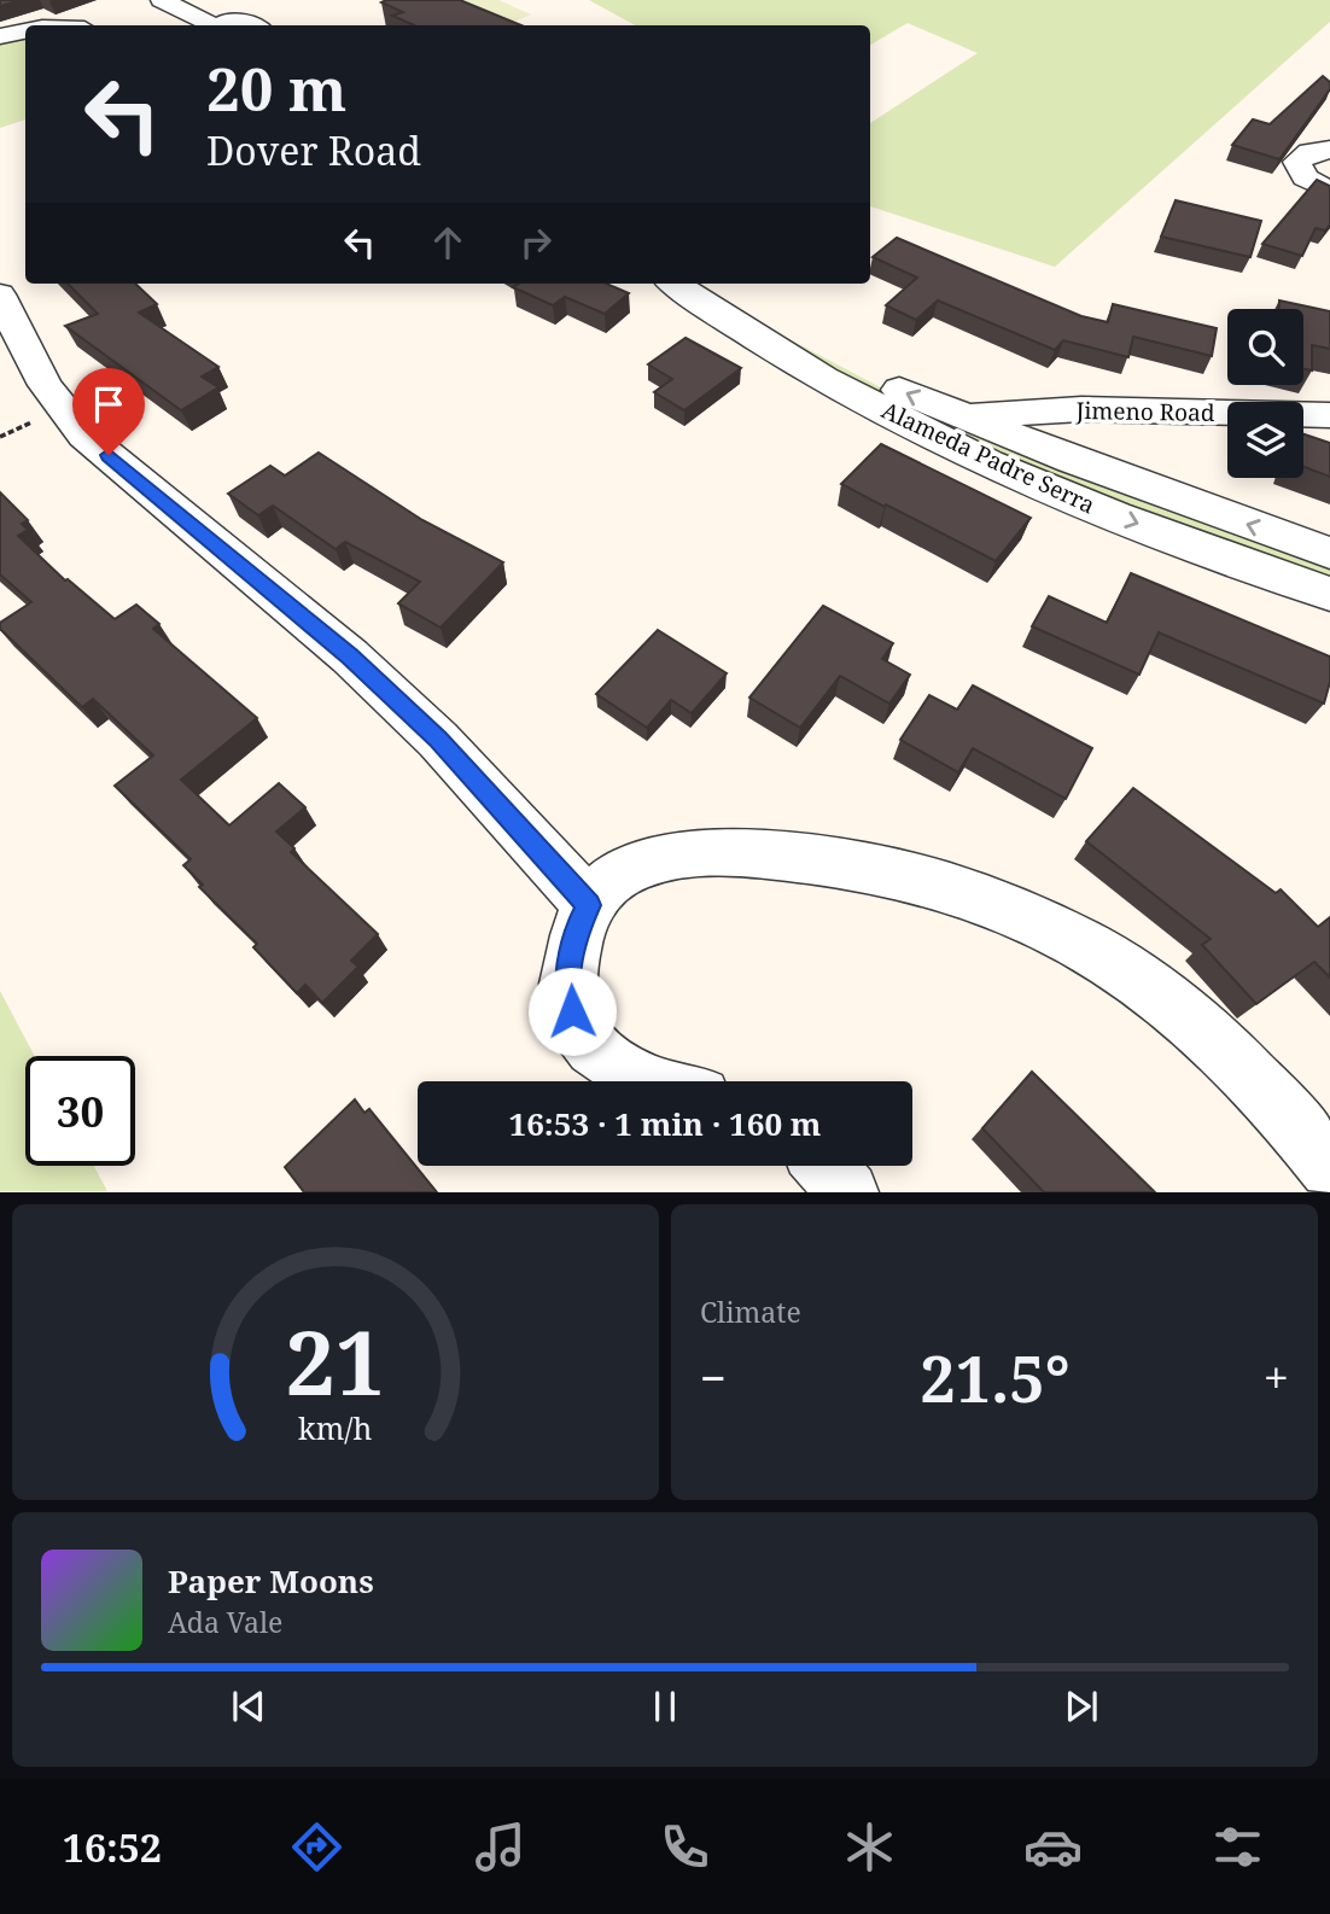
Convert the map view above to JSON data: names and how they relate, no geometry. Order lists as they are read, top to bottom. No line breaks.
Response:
{"streets":{"street":["Jimeno Road","Alameda Padre Serra"]},"crossings":[["Jimeno Road","Alameda Padre Serra"]],"page":{"turn":["20 m","Dover Road"],"limit":"30","trip":"16:53 · 1 min · 160 m","tile":"Climate","heat":["−","21.5°","+"],"song":["Paper Moons","Ada Vale"],"tabs":"16:52","gauge":["21","km/h"]}}
